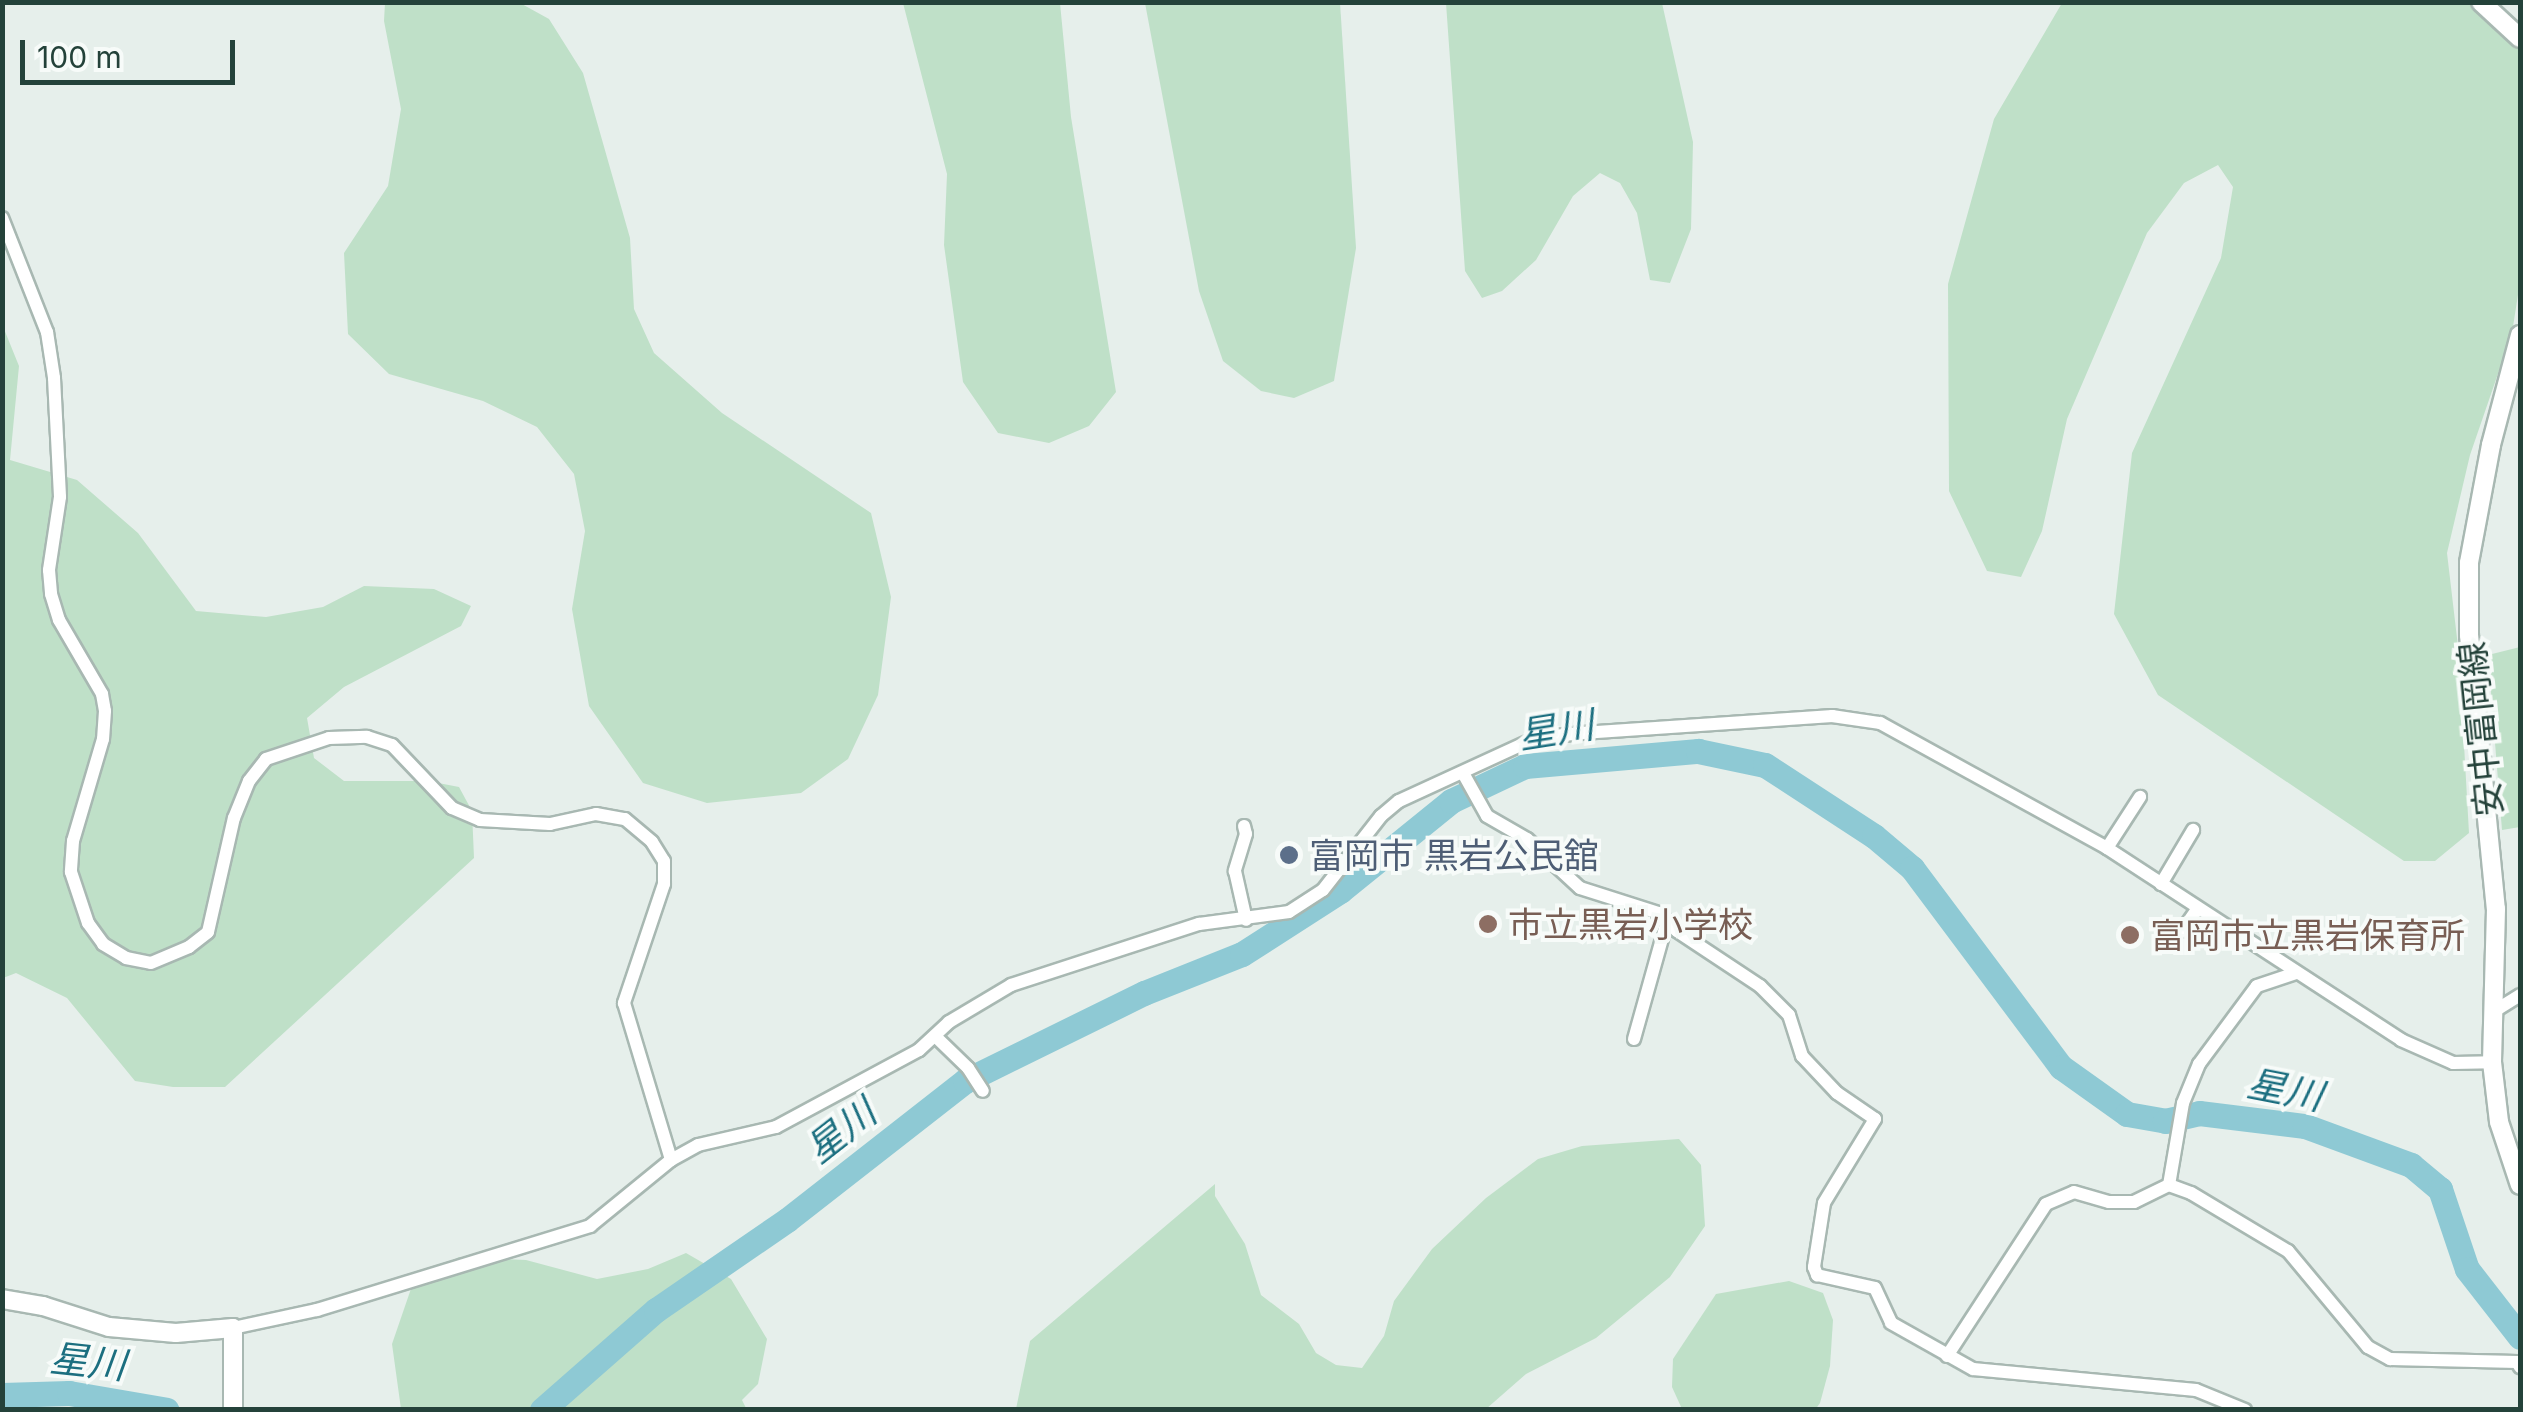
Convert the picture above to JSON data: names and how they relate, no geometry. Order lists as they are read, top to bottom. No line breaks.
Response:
{"streets":{"main road":["安中富岡線"]},"water":["星川"],"places":["富岡市 黒岩公民舘","市立黒岩小学校","富岡市立黒岩保育所"],"scale_bar":"100 m"}
